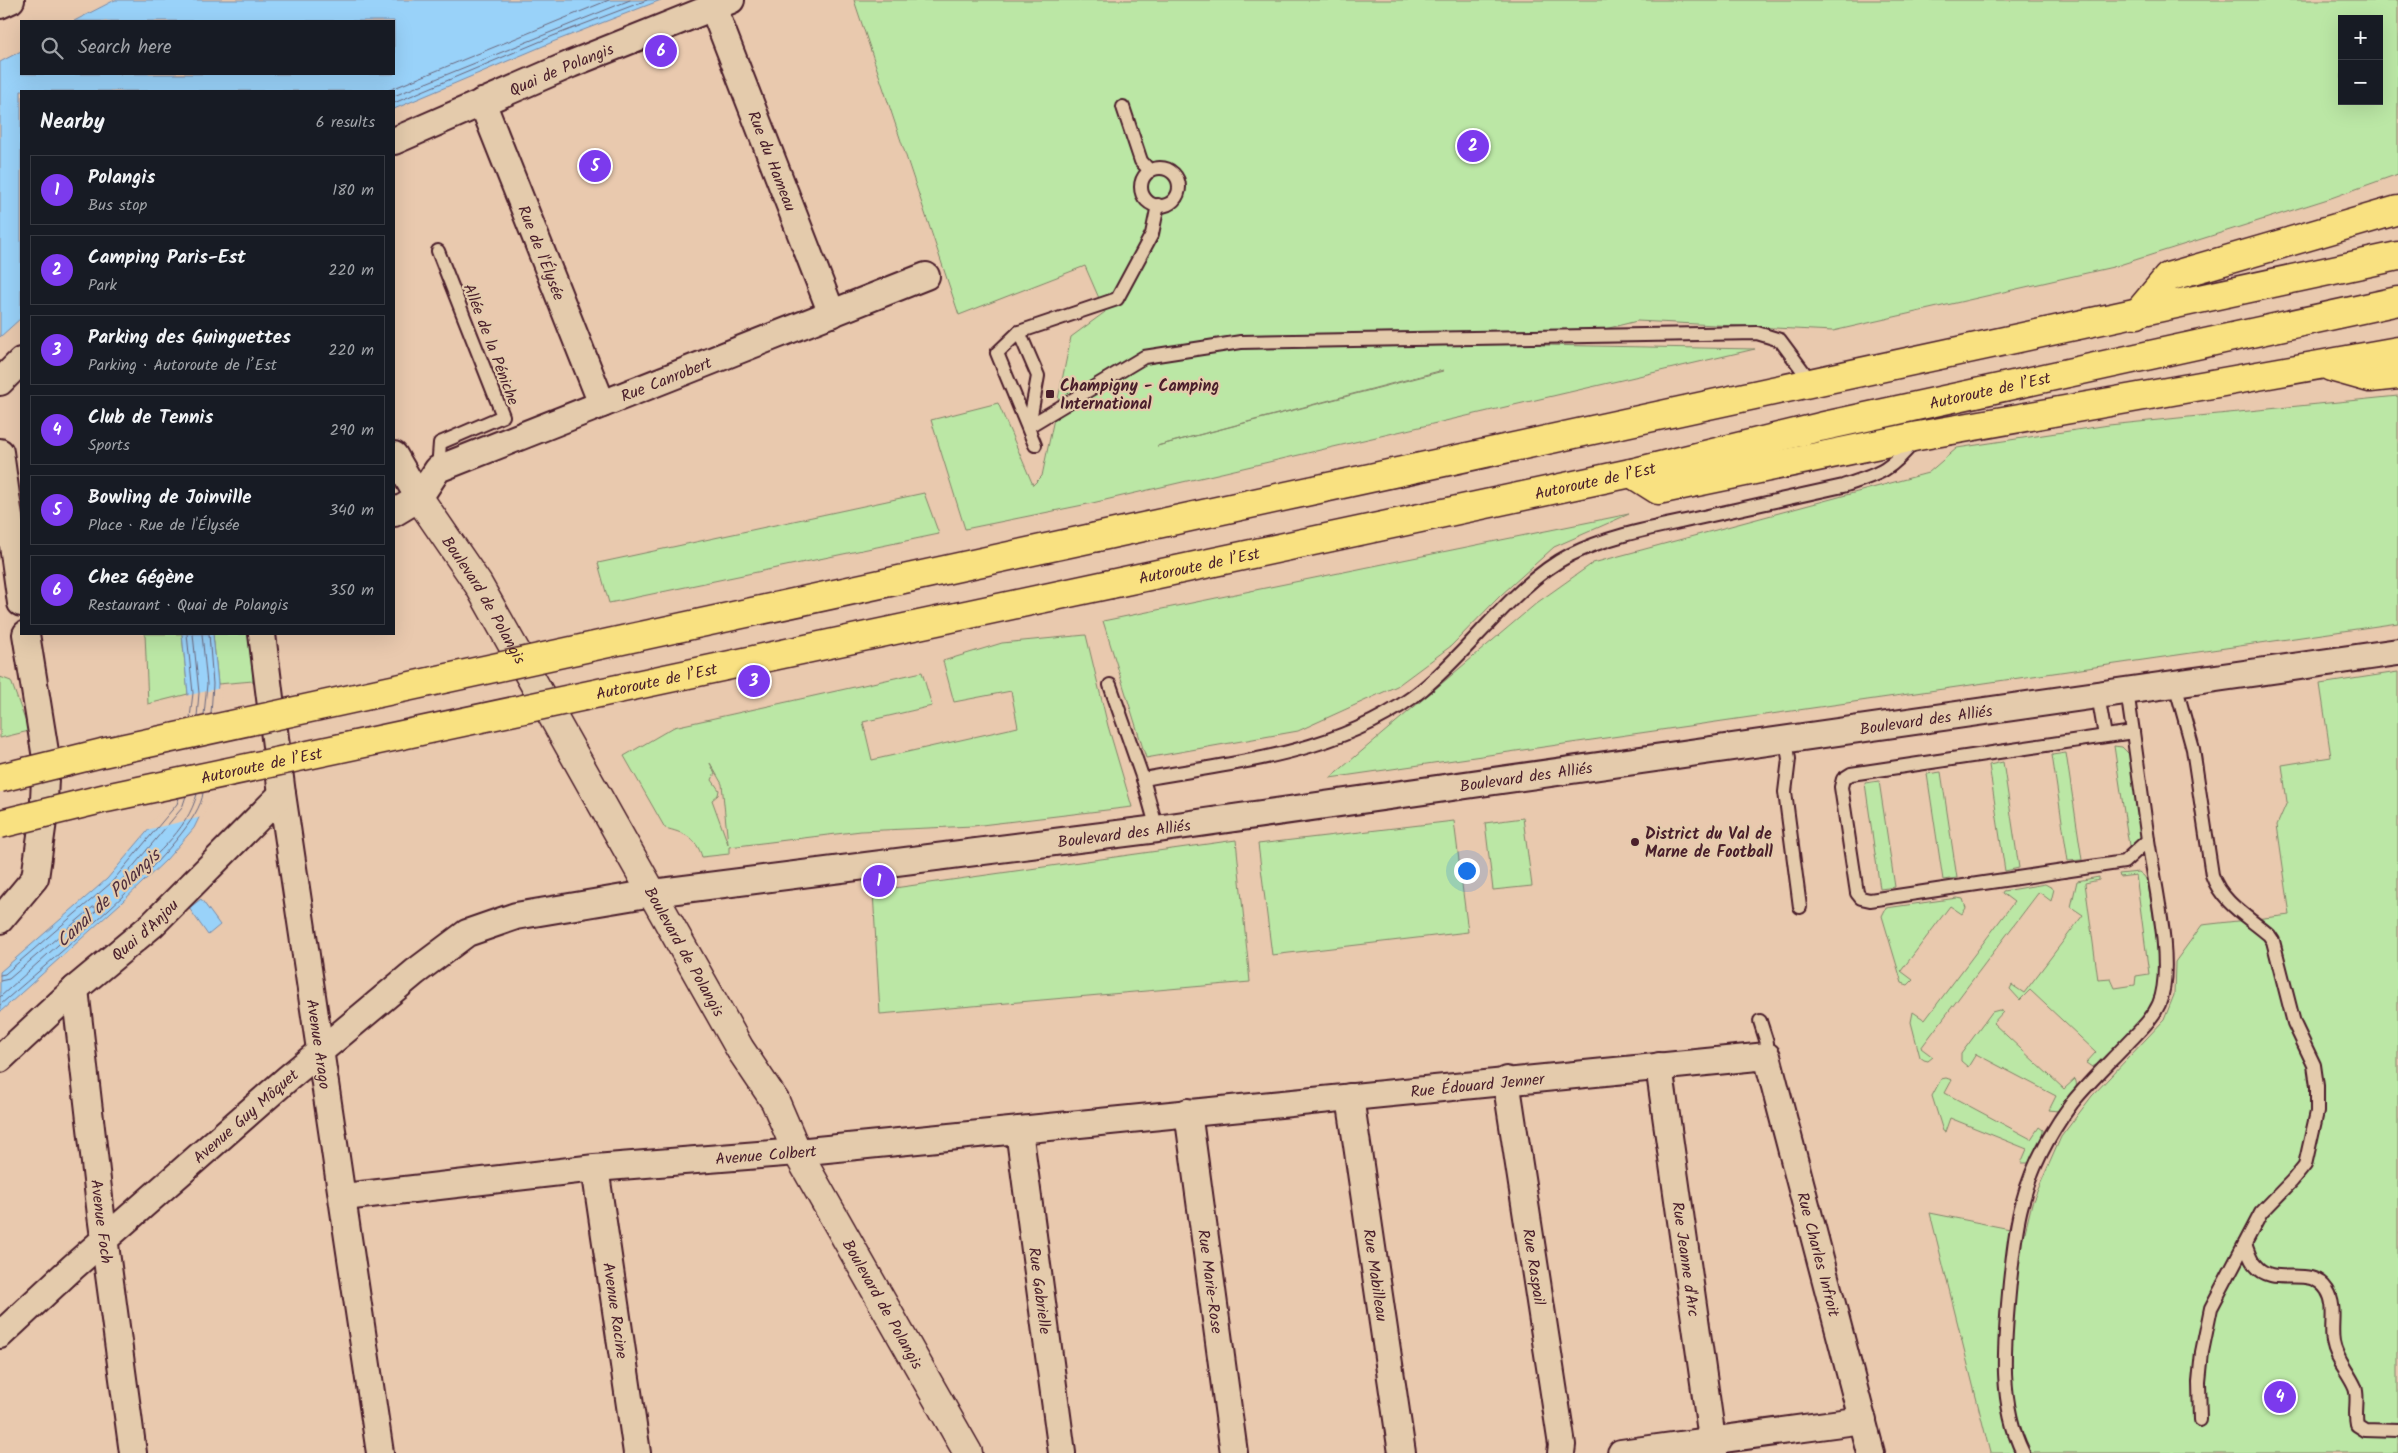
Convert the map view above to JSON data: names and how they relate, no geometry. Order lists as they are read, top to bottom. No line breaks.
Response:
{"streets":{"highway":["Autoroute de l’Est"],"street":["Quai de Polangis","Rue du Hameau","Rue de l'Élysée","Rue Canrobert","Boulevard de Polangis","Boulevard des Alliés","Quai d'Anjou","Avenue Arago","Rue Édouard Jenner","Avenue Guy Môquet","Avenue Colbert","Avenue Foch","Rue Charles Infroit","Rue Jeanne d'Arc","Rue Raspail","Rue Mabilleau","Rue Marie-Rose","Rue Gabrielle","Avenue Racine"],"lane":["Allée de la Péniche"]},"crossings":[["Quai de Polangis","Rue du Hameau"],["Quai de Polangis","Rue de l'Élysée"],["Rue du Hameau","Rue Canrobert"],["Rue de l'Élysée","Rue Canrobert"],["Allée de la Péniche","Rue Canrobert"],["Boulevard de Polangis","Boulevard des Alliés"],["Boulevard de Polangis","Avenue Guy Môquet"],["Boulevard de Polangis","Avenue Colbert"],["Boulevard des Alliés","Avenue Guy Môquet"],["Quai d'Anjou","Avenue Arago"],["Quai d'Anjou","Avenue Foch"],["Avenue Arago","Avenue Guy Môquet"],["Avenue Arago","Avenue Colbert"],["Rue Édouard Jenner","Avenue Colbert"],["Rue Édouard Jenner","Rue Charles Infroit"],["Rue Édouard Jenner","Rue Jeanne d'Arc"],["Rue Édouard Jenner","Rue Raspail"],["Rue Édouard Jenner","Rue Mabilleau"],["Rue Édouard Jenner","Rue Marie-Rose"],["Avenue Guy Môquet","Avenue Foch"],["Avenue Colbert","Rue Marie-Rose"],["Avenue Colbert","Rue Gabrielle"],["Avenue Colbert","Avenue Racine"]],"water":["Canal de Polangis"],"places":{"transit":["Champigny - Camping International"],"other":["District du Val de Marne de Football"]},"page":{"map_buttons":["+","−"],"search":"Search here","pins":["6","2","5","3","1","4"],"heading":["Nearby","6 results"],"list":[{"mark":"1","name":"Polangis","note":"Bus stop","value":"180 m"},{"mark":"2","name":"Camping Paris-Est","note":"Park","value":"220 m"},{"mark":"3","name":"Parking des Guinguettes","note":"Parking · Autoroute de l’Est","value":"220 m"},{"mark":"4","name":"Club de Tennis","note":"Sports","value":"290 m"},{"mark":"5","name":"Bowling de Joinville","note":"Place · Rue de l'Élysée","value":"340 m"},{"mark":"6","name":"Chez Gégène","note":"Restaurant · Quai de Polangis","value":"350 m"}]}}
